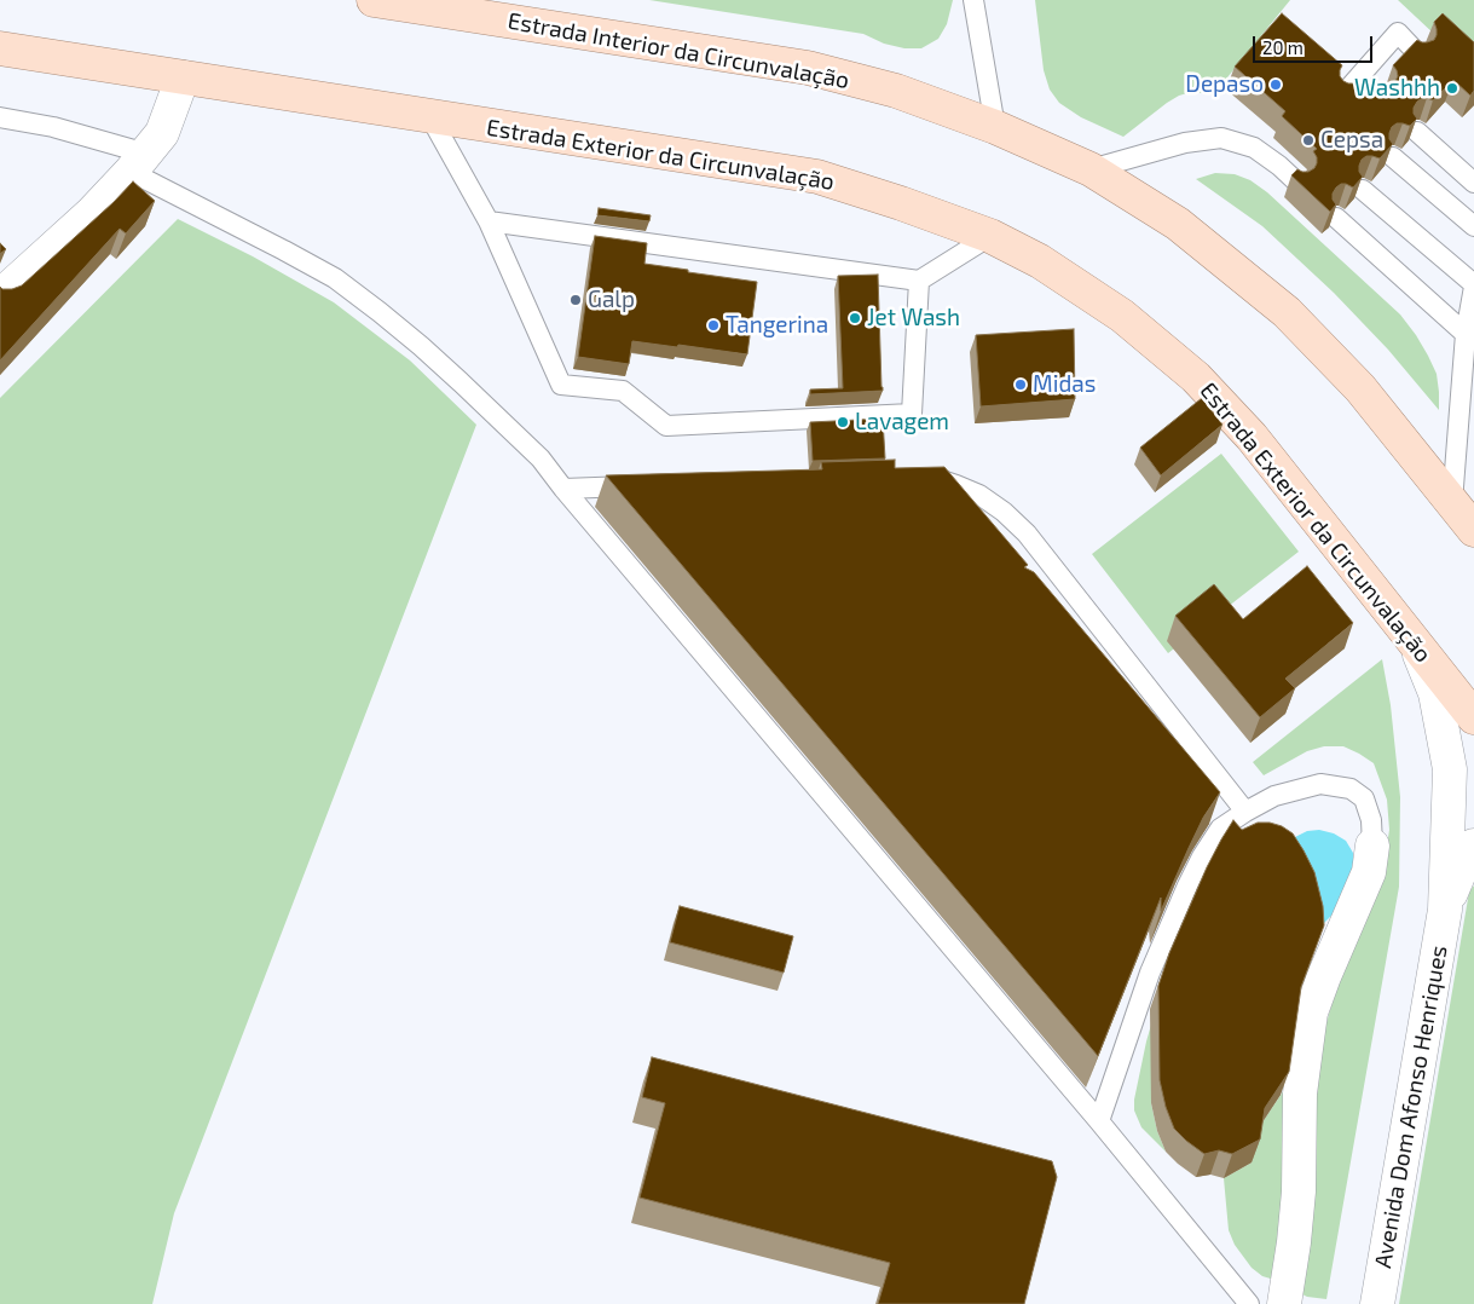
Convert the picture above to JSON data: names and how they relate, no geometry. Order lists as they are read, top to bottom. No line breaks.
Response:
{"streets":{"main road":["Estrada Interior da Circunvalação","Estrada Exterior da Circunvalação","Avenida Dom Afonso Henriques"]},"places":["Depaso","Washhh","Cepsa","Galp","Jet Wash","Tangerina","Midas","Lavagem"],"scale_bar":"20 m"}
